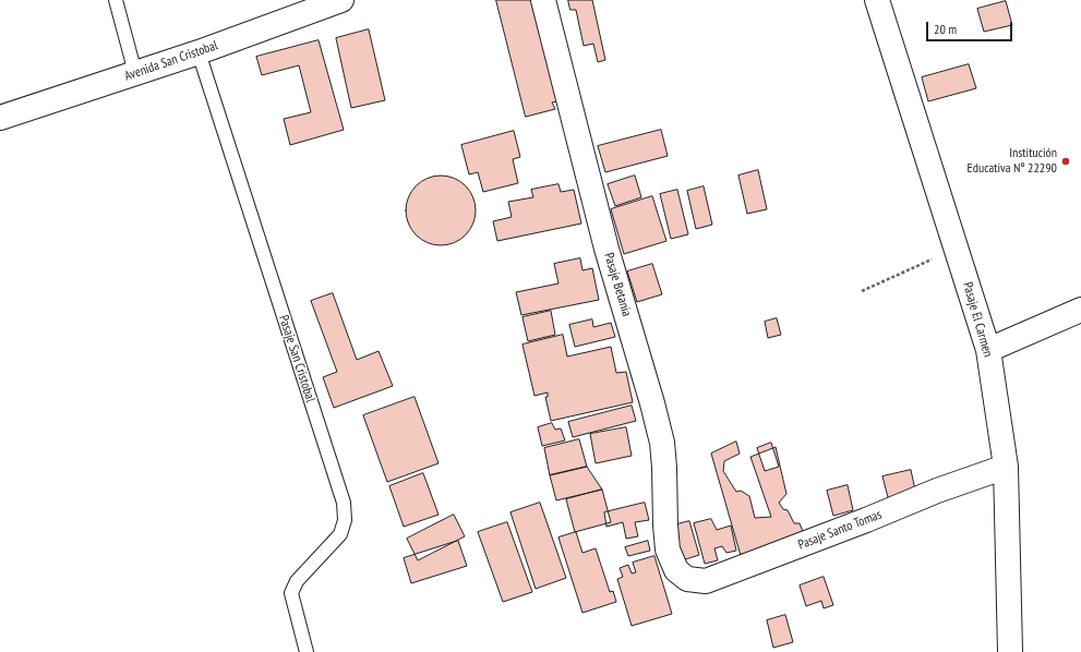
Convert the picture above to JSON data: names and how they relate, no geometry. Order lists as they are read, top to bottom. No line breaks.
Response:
{"streets":{"street":["Avenida San Cristobal","Pasaje Betania","Pasaje El Carmen","Pasaje Santo Tomas"],"lane":["Pasaje San Cristobal"]},"crossings":[["Avenida San Cristobal","Pasaje San Cristobal"],["Pasaje Betania","Pasaje Santo Tomas"],["Pasaje El Carmen","Pasaje Santo Tomas"]],"places":["Institución Educativa Nº 22290"],"scale_bar":"20 m"}
